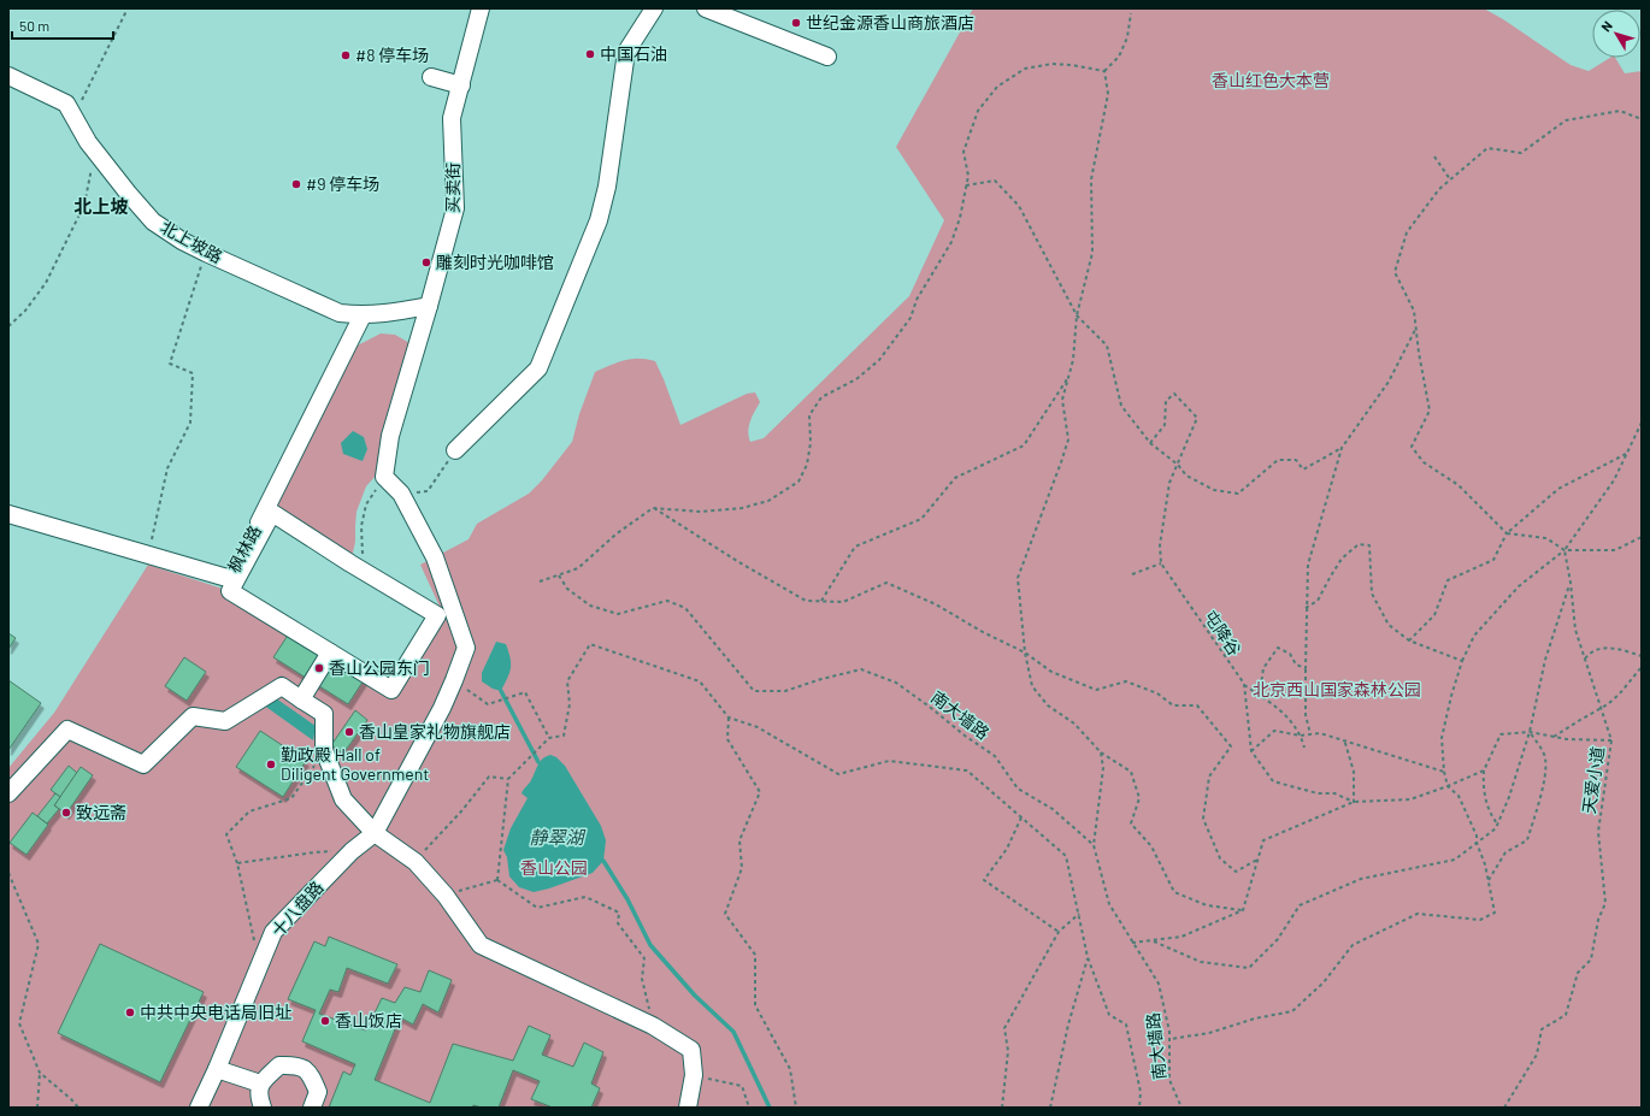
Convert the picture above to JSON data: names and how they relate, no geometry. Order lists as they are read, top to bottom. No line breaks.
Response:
{"streets":{"street":["买卖街","北上坡路","枫林路","十八盘路"],"path":["屯降谷","南大墙路","天爱小道"]},"crossings":[["买卖街","北上坡路"],["北上坡路","枫林路"]],"districts":["北上坡"],"water":["静翠湖"],"parks":["香山红色大本营","北京西山国家森林公园","香山公园"],"places":["世纪金源香山商旅酒店","中国石油","#8 停车场","#9 停车场","雕刻时光咖啡馆","香山公园东门","香山皇家礼物旗舰店","勤政殿 Hall of Diligent Government","致远斋","中共中央电话局旧址","香山饭店"],"scale_bar":"50 m","north":"top left"}
